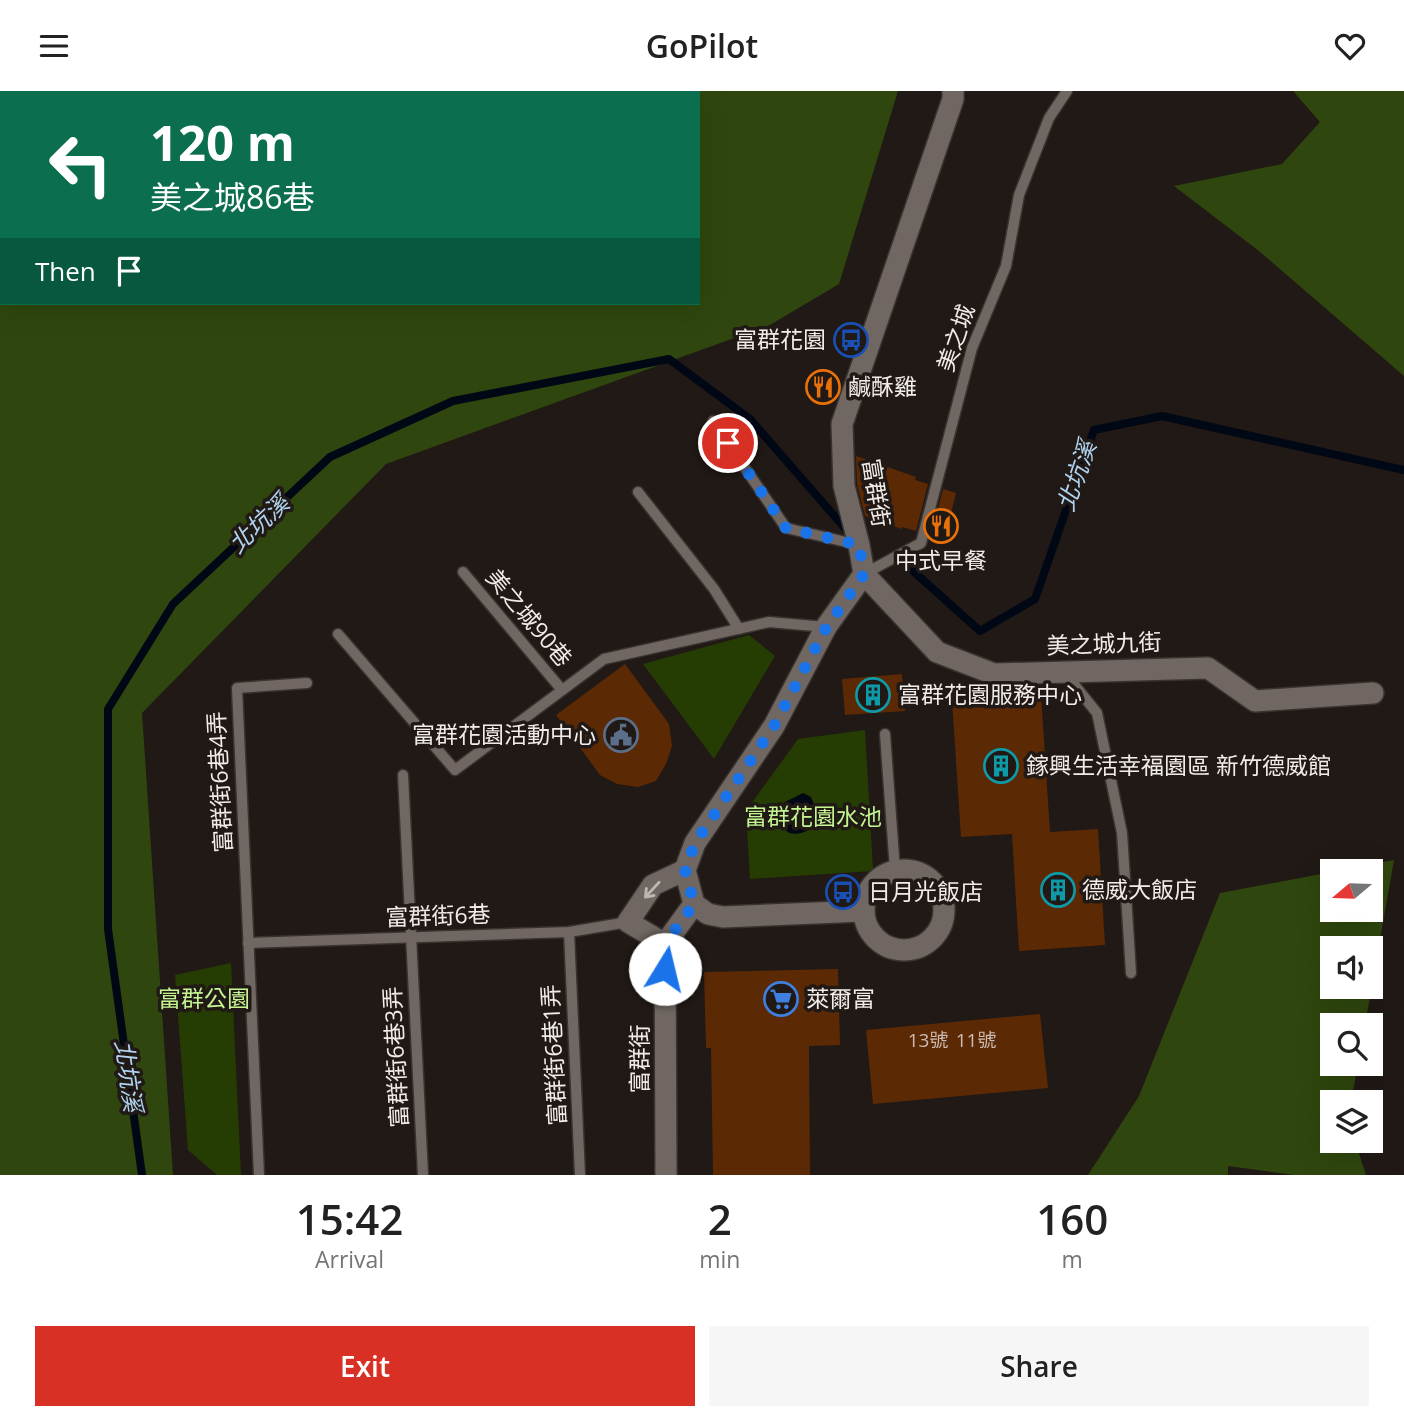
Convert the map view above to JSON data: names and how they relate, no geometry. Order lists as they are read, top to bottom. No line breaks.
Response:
{"streets":{"street":["富群街","美之城九街"],"lane":["美之城","美之城90巷","富群街6巷4弄","富群街6巷","富群街6巷1弄","富群街6巷3弄"]},"crossings":[["美之城","富群街"],["美之城","美之城九街"],["富群街","美之城九街"],["富群街6巷4弄","富群街6巷"],["富群街6巷","富群街6巷1弄"],["富群街6巷","富群街6巷3弄"]],"water":["北坑溪"],"parks":["富群花園水池","富群公園"],"places":{"bus stop":["富群花園","日月光飯店"],"restaurant":["鹹酥雞","中式早餐"],"building":["富群花園服務中心","鎵興生活幸福園區 新竹德威館","德威大飯店"],"public building":["富群花園活動中心"],"supermarket":["萊爾富"]},"house_numbers":["13號","11號"],"north":"left","page":{"header":"GoPilot","turn":["120 m","美之城86巷"],"then":"Then","eta":["15:42","Arrival","2","min","160","m"],"buttons":["Exit","Share"]}}
